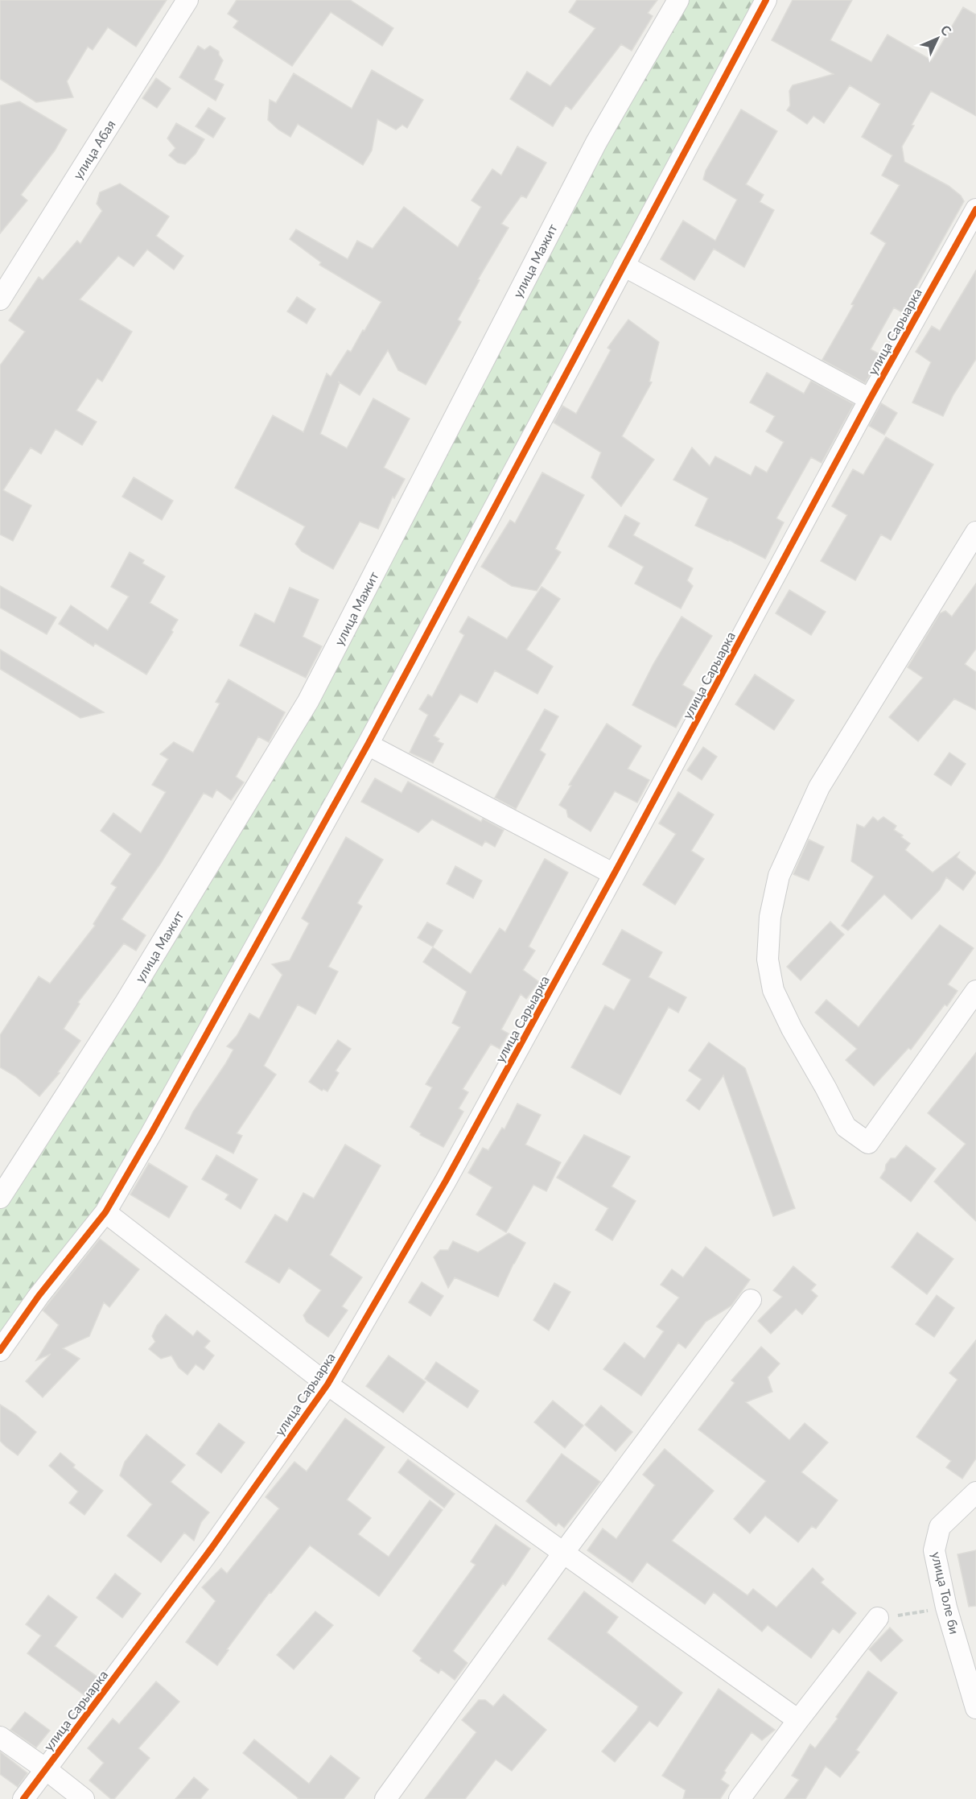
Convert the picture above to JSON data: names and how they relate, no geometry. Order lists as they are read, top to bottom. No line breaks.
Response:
{"streets":{"street":["улица Абая","улица Мажит","улица Сарыарка","улица Толе би"]},"north":"top right"}
